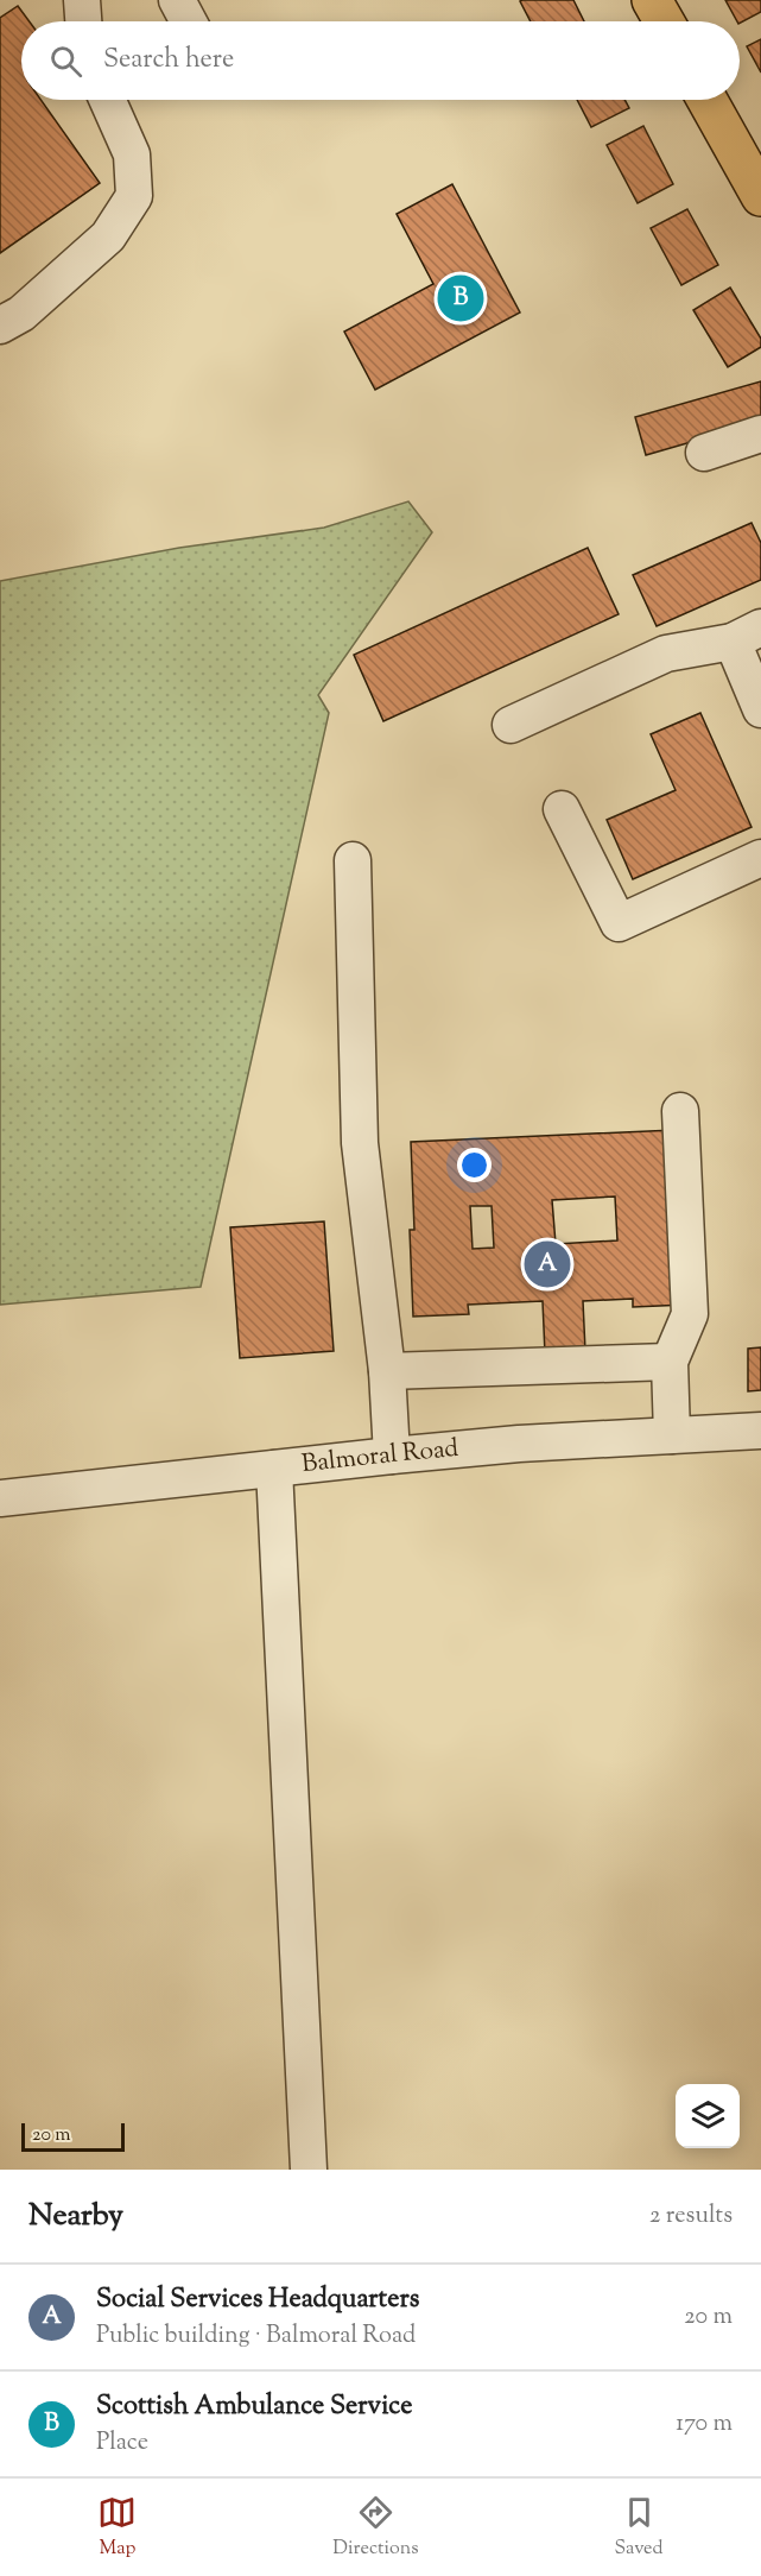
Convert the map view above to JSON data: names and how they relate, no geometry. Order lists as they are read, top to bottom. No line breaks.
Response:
{"streets":{"street":["Balmoral Road"]},"scale_bar":"20 m","page":{"search":"Search here","pins":["B","A"],"scale":"20 m","heading":["Nearby","2 results"],"list":[{"mark":"A","name":"Social Services Headquarters","note":"Public building · Balmoral Road","value":"20 m"},{"mark":"B","name":"Scottish Ambulance Service","note":"Place","value":"170 m"}],"nav":["Map","Directions","Saved"]}}
